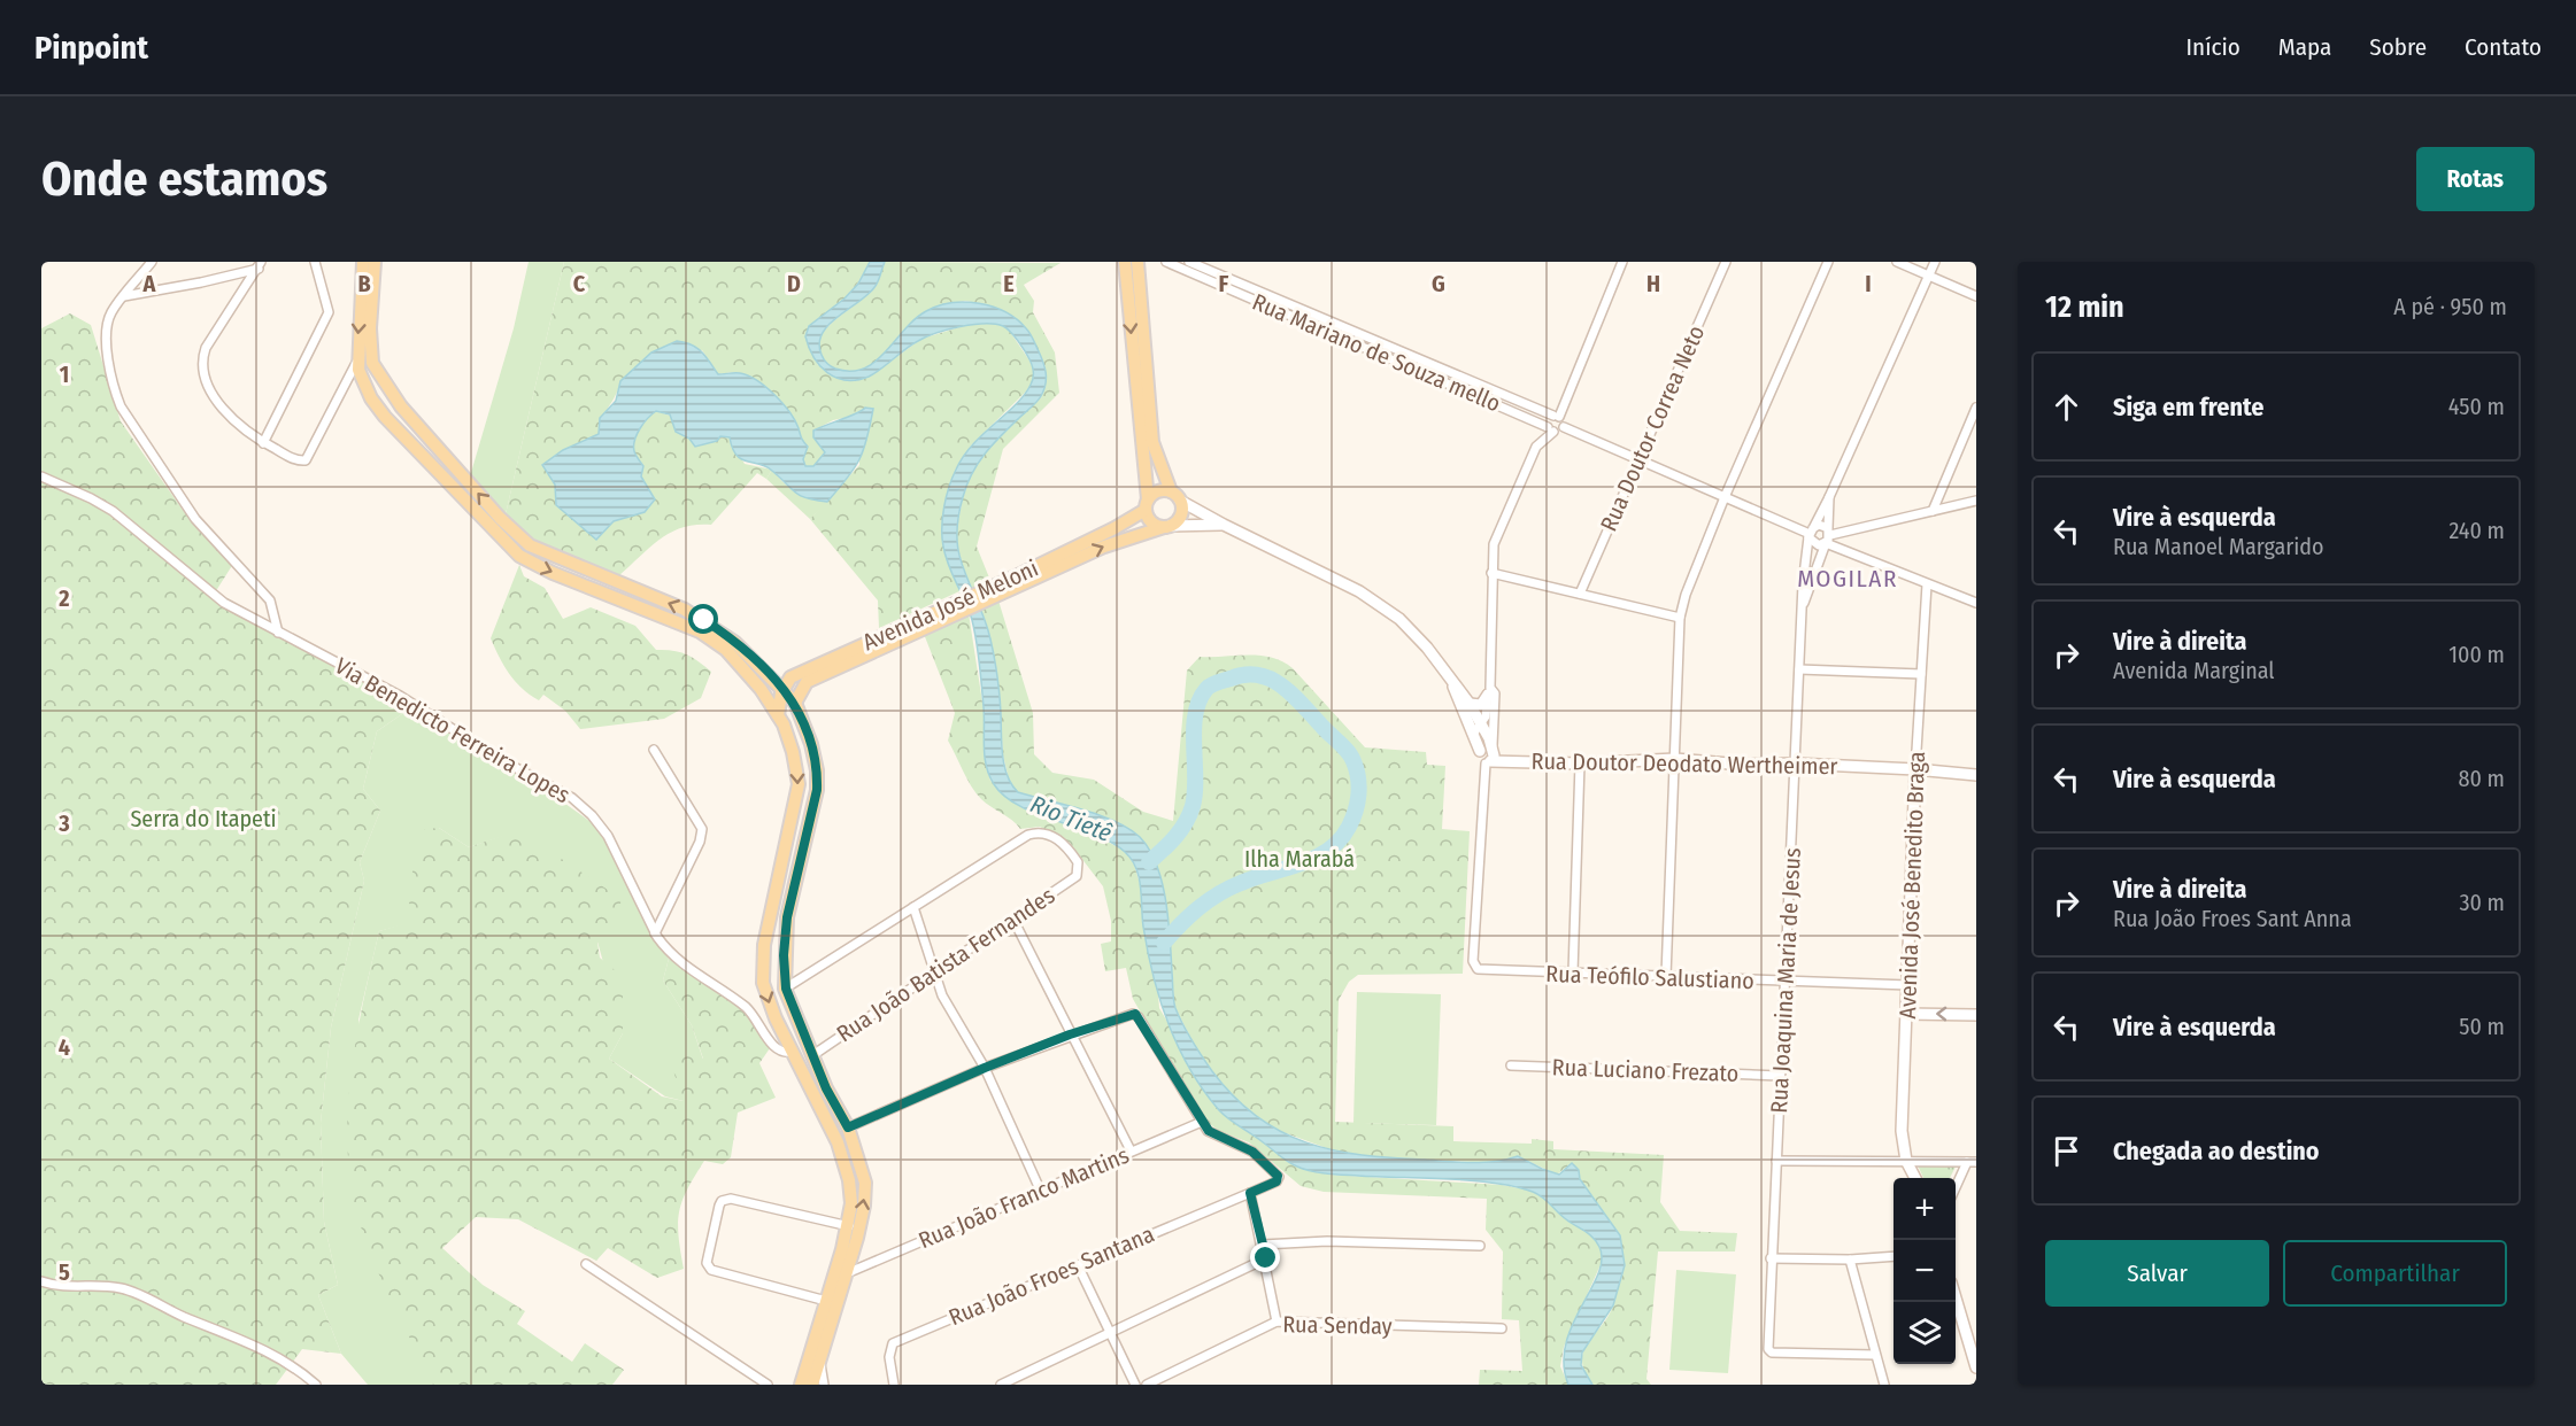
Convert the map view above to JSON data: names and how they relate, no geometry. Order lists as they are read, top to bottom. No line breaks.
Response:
{"streets":{"main road":["Avenida José Meloni"],"street":["Rua Mariano de Souza mello","Rua Doutor Correa Neto","Via Benedicto Ferreira Lopes","Rua Doutor Deodato Wertheimer","Avenida José Benedito Braga","Rua João Batista Fernandes","Rua Teófilo Salustiano","Rua Joaquina Maria de Jesus","Rua Luciano Frezato","Rua João Franco Martins","Rua João Froes Santana","Rua Senday"]},"crossings":[["Rua Doutor Deodato Wertheimer","Avenida José Benedito Braga"],["Rua Doutor Deodato Wertheimer","Rua Teófilo Salustiano"],["Rua Doutor Deodato Wertheimer","Rua Joaquina Maria de Jesus"],["Avenida José Benedito Braga","Rua Teófilo Salustiano"],["Rua Teófilo Salustiano","Rua Joaquina Maria de Jesus"],["Rua Joaquina Maria de Jesus","Rua Luciano Frezato"],["Rua João Franco Martins","Rua João Froes Santana"]],"districts":["MOGILAR"],"water":["Rio Tietê"],"parks":["Serra do Itapeti","Ilha Marabá"],"page":{"header":"Pinpoint","nav":["Início","Mapa","Sobre","Contato"],"buttons":["Rotas",["Salvar","Compartilhar"]],"title":"Onde estamos","heading":["12 min","A pé · 950 m"],"list":[["Siga em frente","450 m"],["Vire à esquerda","Rua Manoel Margarido","240 m"],["Vire à direita","Avenida Marginal","100 m"],["Vire à esquerda","80 m"],["Vire à direita","Rua João Froes Sant Anna","30 m"],["Vire à esquerda","50 m"],"Chegada ao destino"],"map_buttons":["+","−"]},"grid":{"columns":["A","B","C","D","E","F","G","H","I"],"rows":["1","2","3","4","5"]}}
